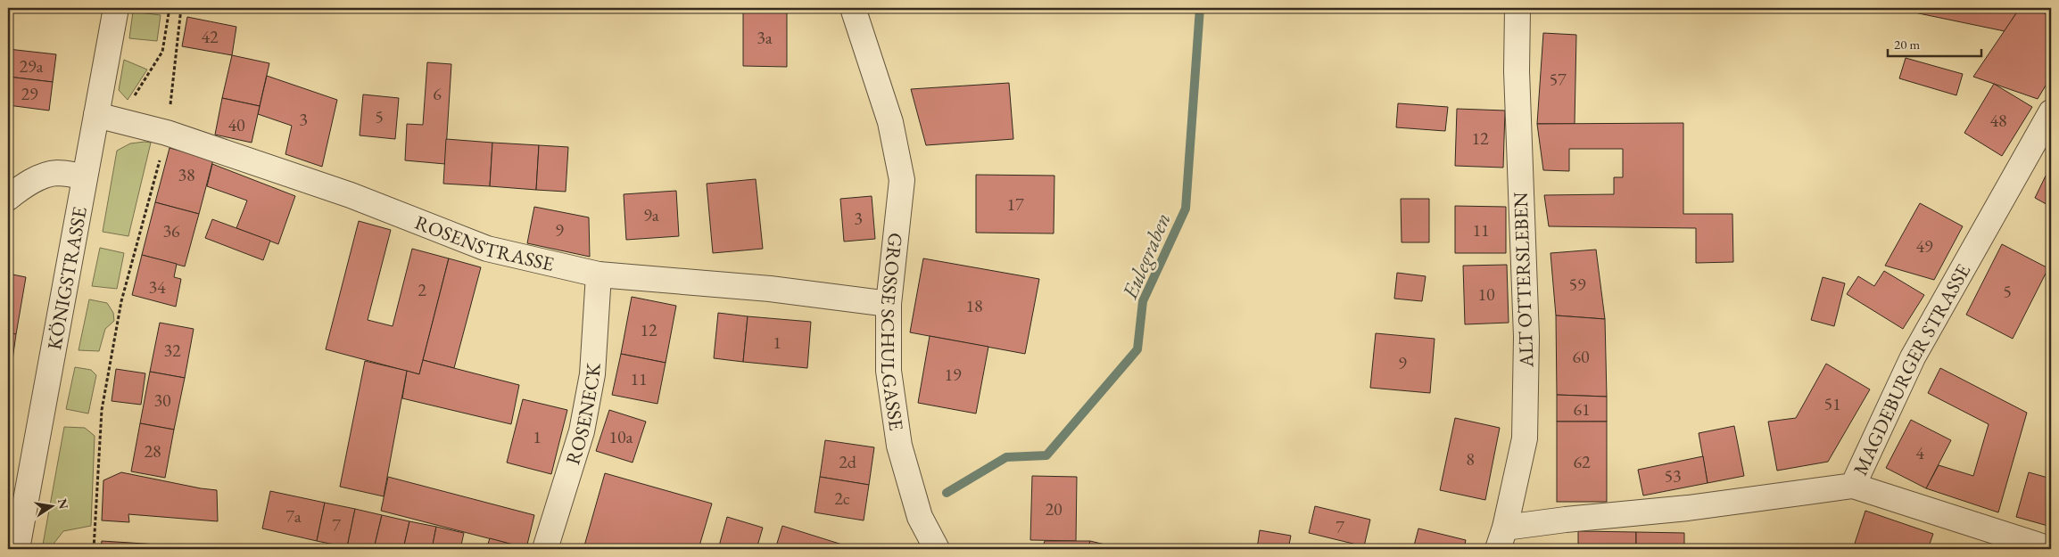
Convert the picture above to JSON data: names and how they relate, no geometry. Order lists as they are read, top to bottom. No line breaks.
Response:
{"streets":{"street":["ROSENSTRASSE","KÖNIGSTRASSE","ALT OTTERSLEBEN","GROSSE SCHULGASSE","MAGDEBURGER STRASSE","ROSENECK"]},"crossings":[["ROSENSTRASSE","KÖNIGSTRASSE"],["ROSENSTRASSE","GROSSE SCHULGASSE"],["ROSENSTRASSE","ROSENECK"],["ALT OTTERSLEBEN","MAGDEBURGER STRASSE"]],"water":["Eulegraben"],"house_numbers":["42","3a","29a","57","29","6","5","3","48","40","12","38","17","9a","3","9","11","36","49","59","34","2","5","10","18","12","1","32","60","9","19","11","30","51","61","1","10a","28","4","8","2d","62","53","2c","20","7a","7","7"],"scale_bar":"20 m","north":"right"}
